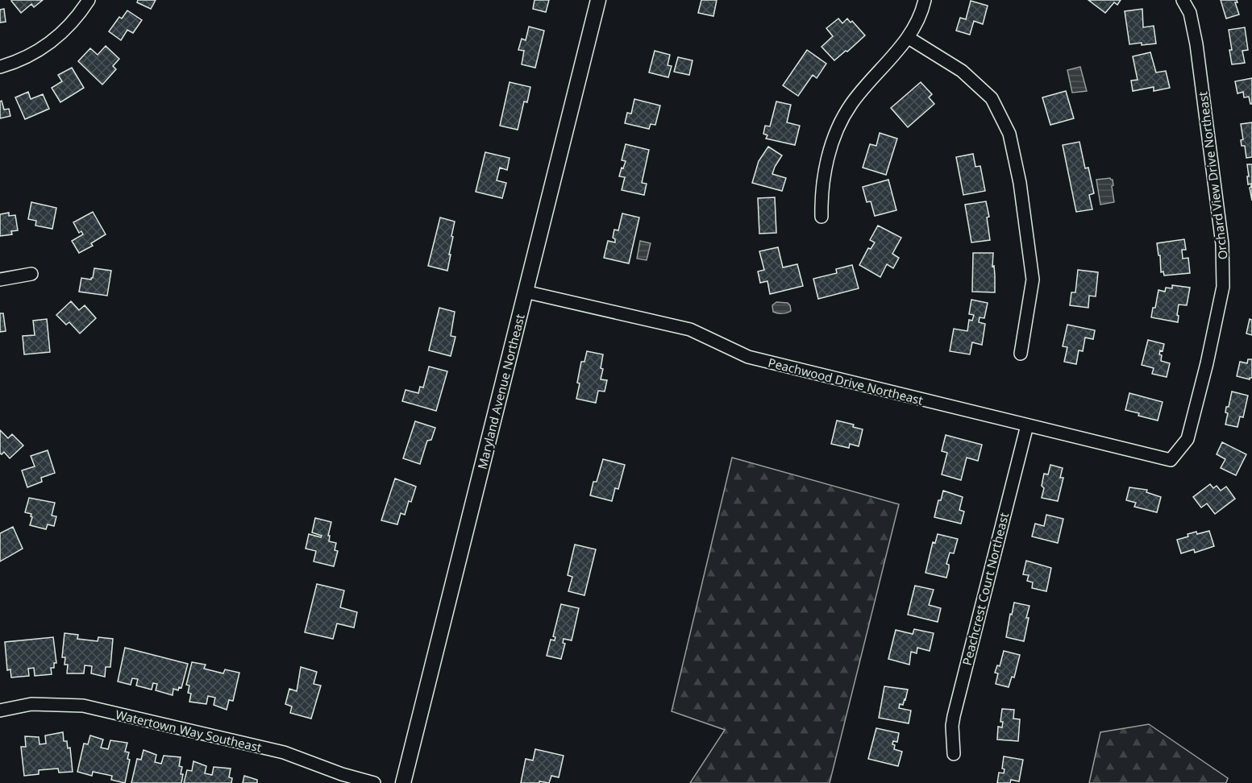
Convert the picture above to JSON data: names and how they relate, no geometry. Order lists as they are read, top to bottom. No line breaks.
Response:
{"streets":{"street":["Orchard View Drive Northeast","Peachwood Drive Northeast","Maryland Avenue Northeast","Peachcrest Court Northeast","Watertown Way Southeast"]},"crossings":[["Orchard View Drive Northeast","Peachwood Drive Northeast"],["Peachwood Drive Northeast","Maryland Avenue Northeast"],["Peachwood Drive Northeast","Peachcrest Court Northeast"]]}
